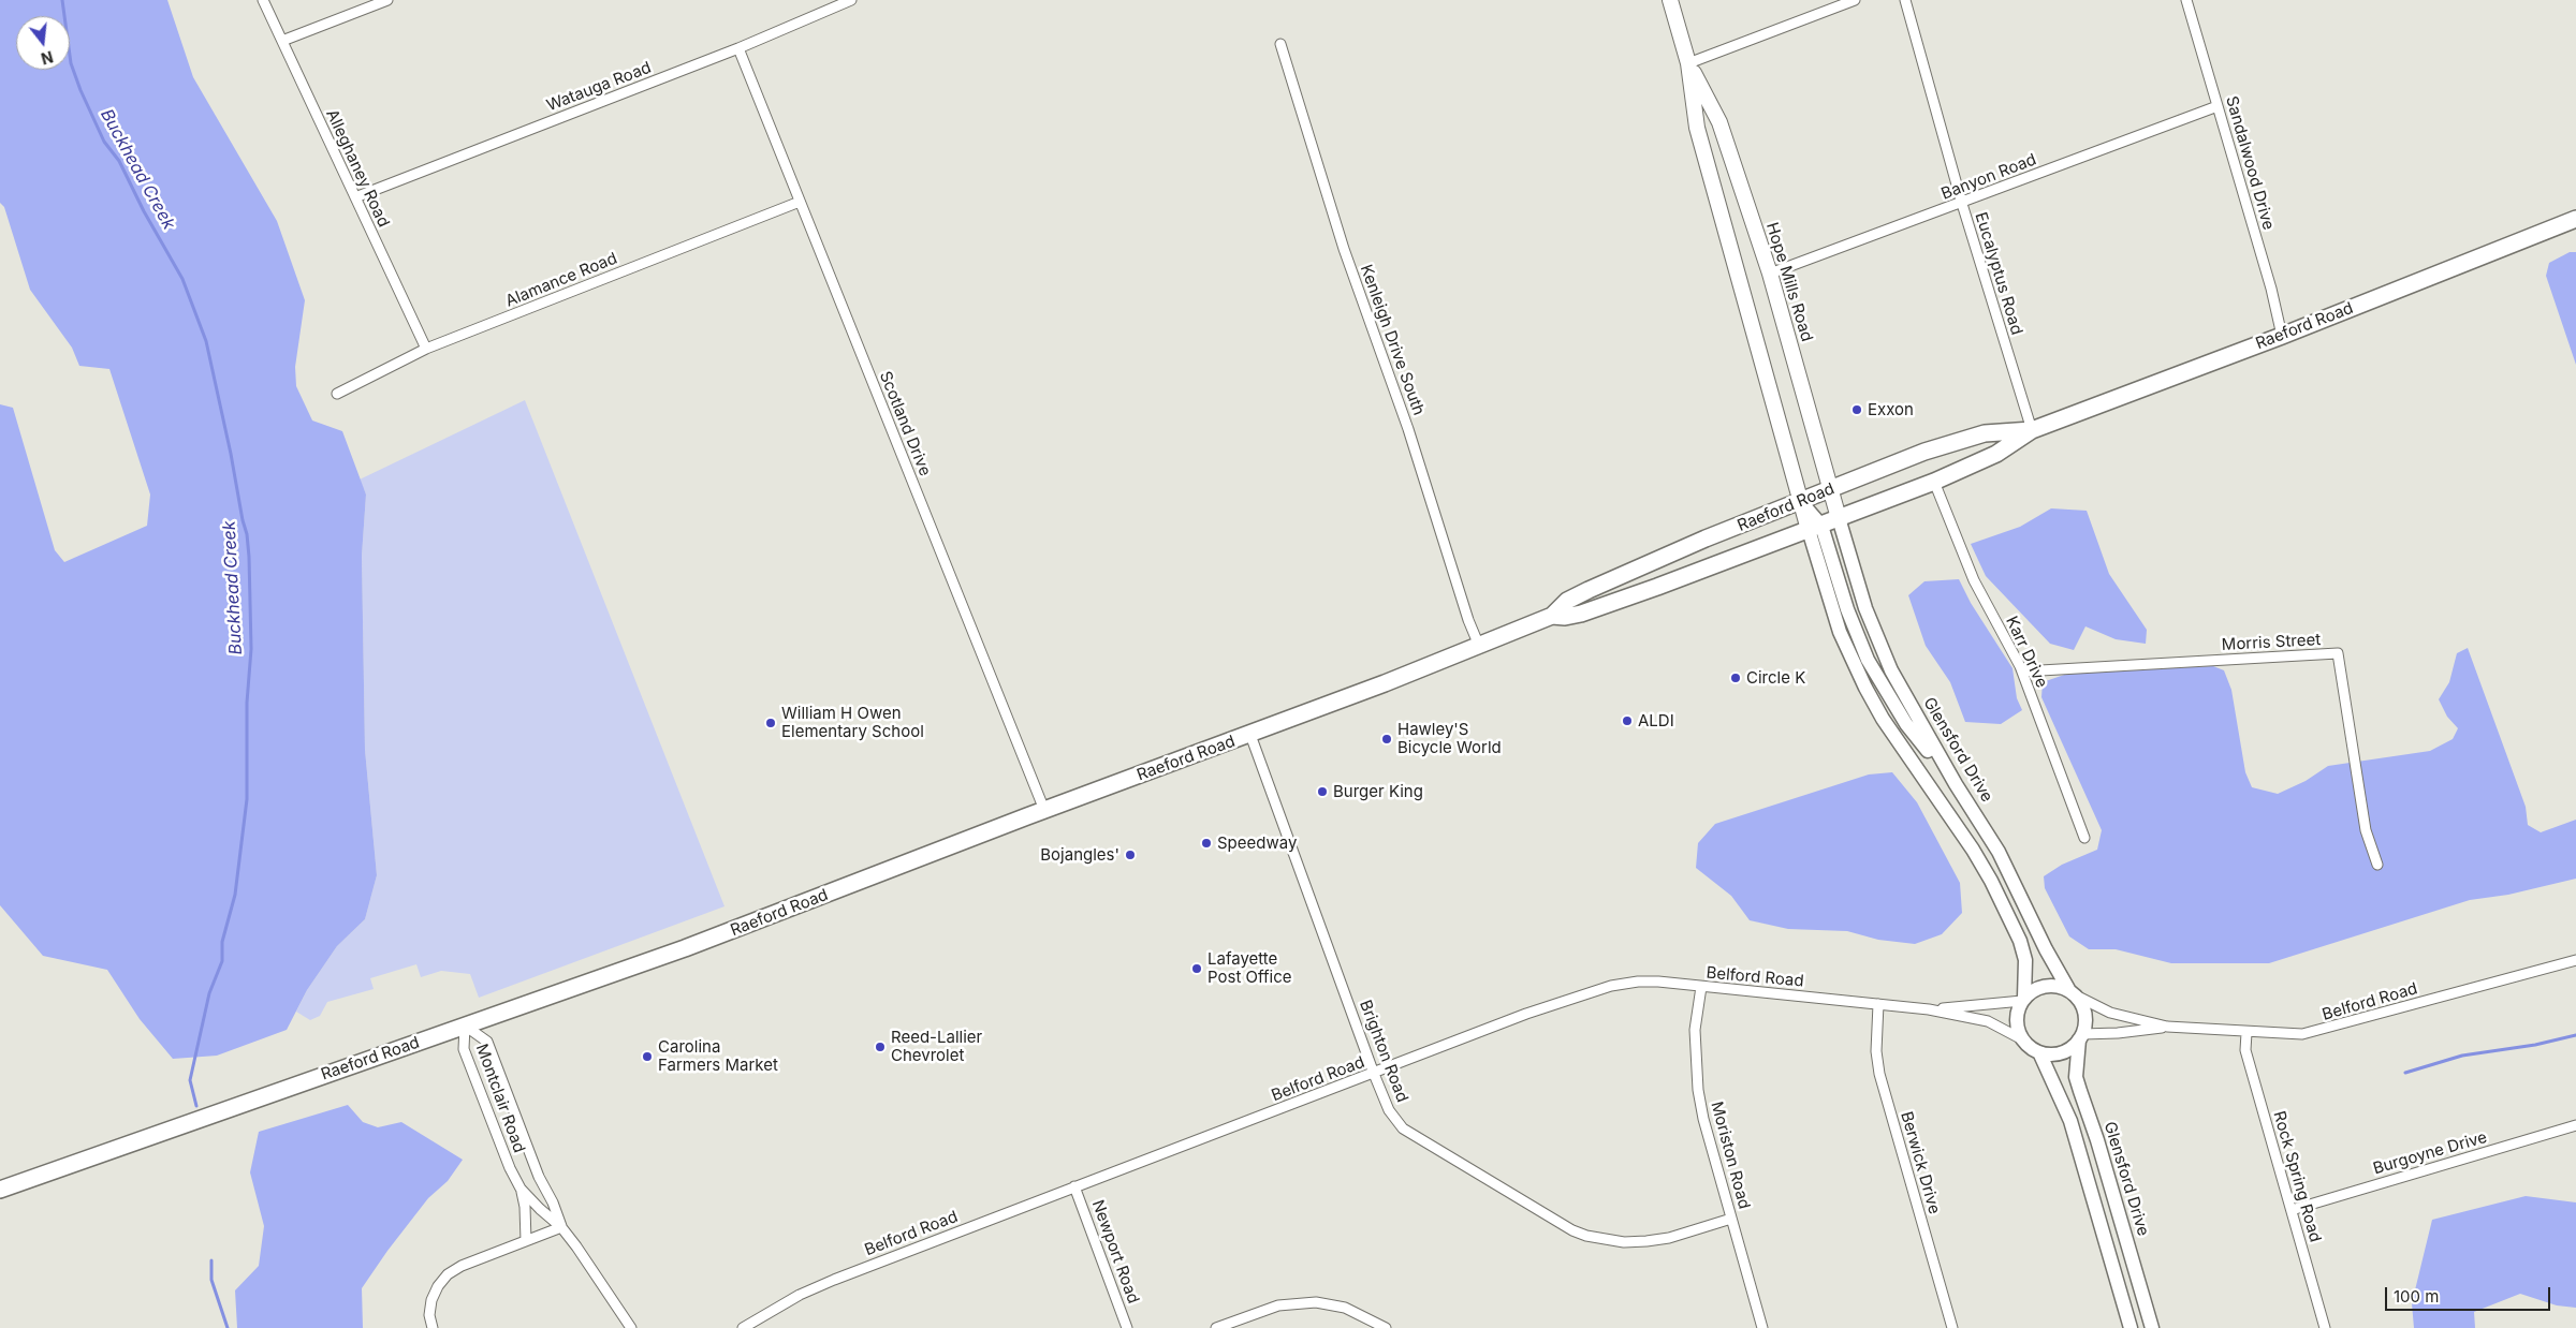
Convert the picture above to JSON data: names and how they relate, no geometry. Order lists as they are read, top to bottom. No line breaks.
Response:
{"streets":{"highway":["Raeford Road"],"main road":["Hope Mills Road","Glensford Drive"],"street":["Watauga Road","Sandalwood Drive","Alleghaney Road","Banyon Road","Eucalyptus Road","Alamance Road","Kenleigh Drive South","Scotland Drive","Morris Street","Karr Drive","Belford Road","Brighton Road","Montclair Road","Burgoyne Drive","Moriston Road","Berwick Drive","Rock Spring Road","Newport Road"]},"crossings":[["Watauga Road","Alleghaney Road"],["Watauga Road","Scotland Drive"],["Sandalwood Drive","Banyon Road"],["Sandalwood Drive","Raeford Road"],["Alleghaney Road","Alamance Road"],["Banyon Road","Eucalyptus Road"],["Banyon Road","Hope Mills Road"],["Eucalyptus Road","Raeford Road"],["Alamance Road","Scotland Drive"],["Hope Mills Road","Raeford Road"],["Hope Mills Road","Glensford Drive"],["Raeford Road","Kenleigh Drive South"],["Raeford Road","Scotland Drive"],["Raeford Road","Karr Drive"],["Raeford Road","Glensford Drive"],["Raeford Road","Brighton Road"],["Raeford Road","Montclair Road"],["Morris Street","Karr Drive"],["Glensford Drive","Belford Road"],["Belford Road","Brighton Road"],["Belford Road","Moriston Road"],["Belford Road","Berwick Drive"],["Belford Road","Rock Spring Road"],["Belford Road","Newport Road"],["Brighton Road","Moriston Road"],["Burgoyne Drive","Rock Spring Road"]],"water":["Buckhead Creek"],"places":["Exxon","Circle K","ALDI","William H Owen Elementary School","Hawley'S Bicycle World","Burger King","Speedway","Bojangles'","Lafayette Post Office","Reed-Lallier Chevrolet","Carolina Farmers Market"],"scale_bar":"100 m","north":"bottom"}
